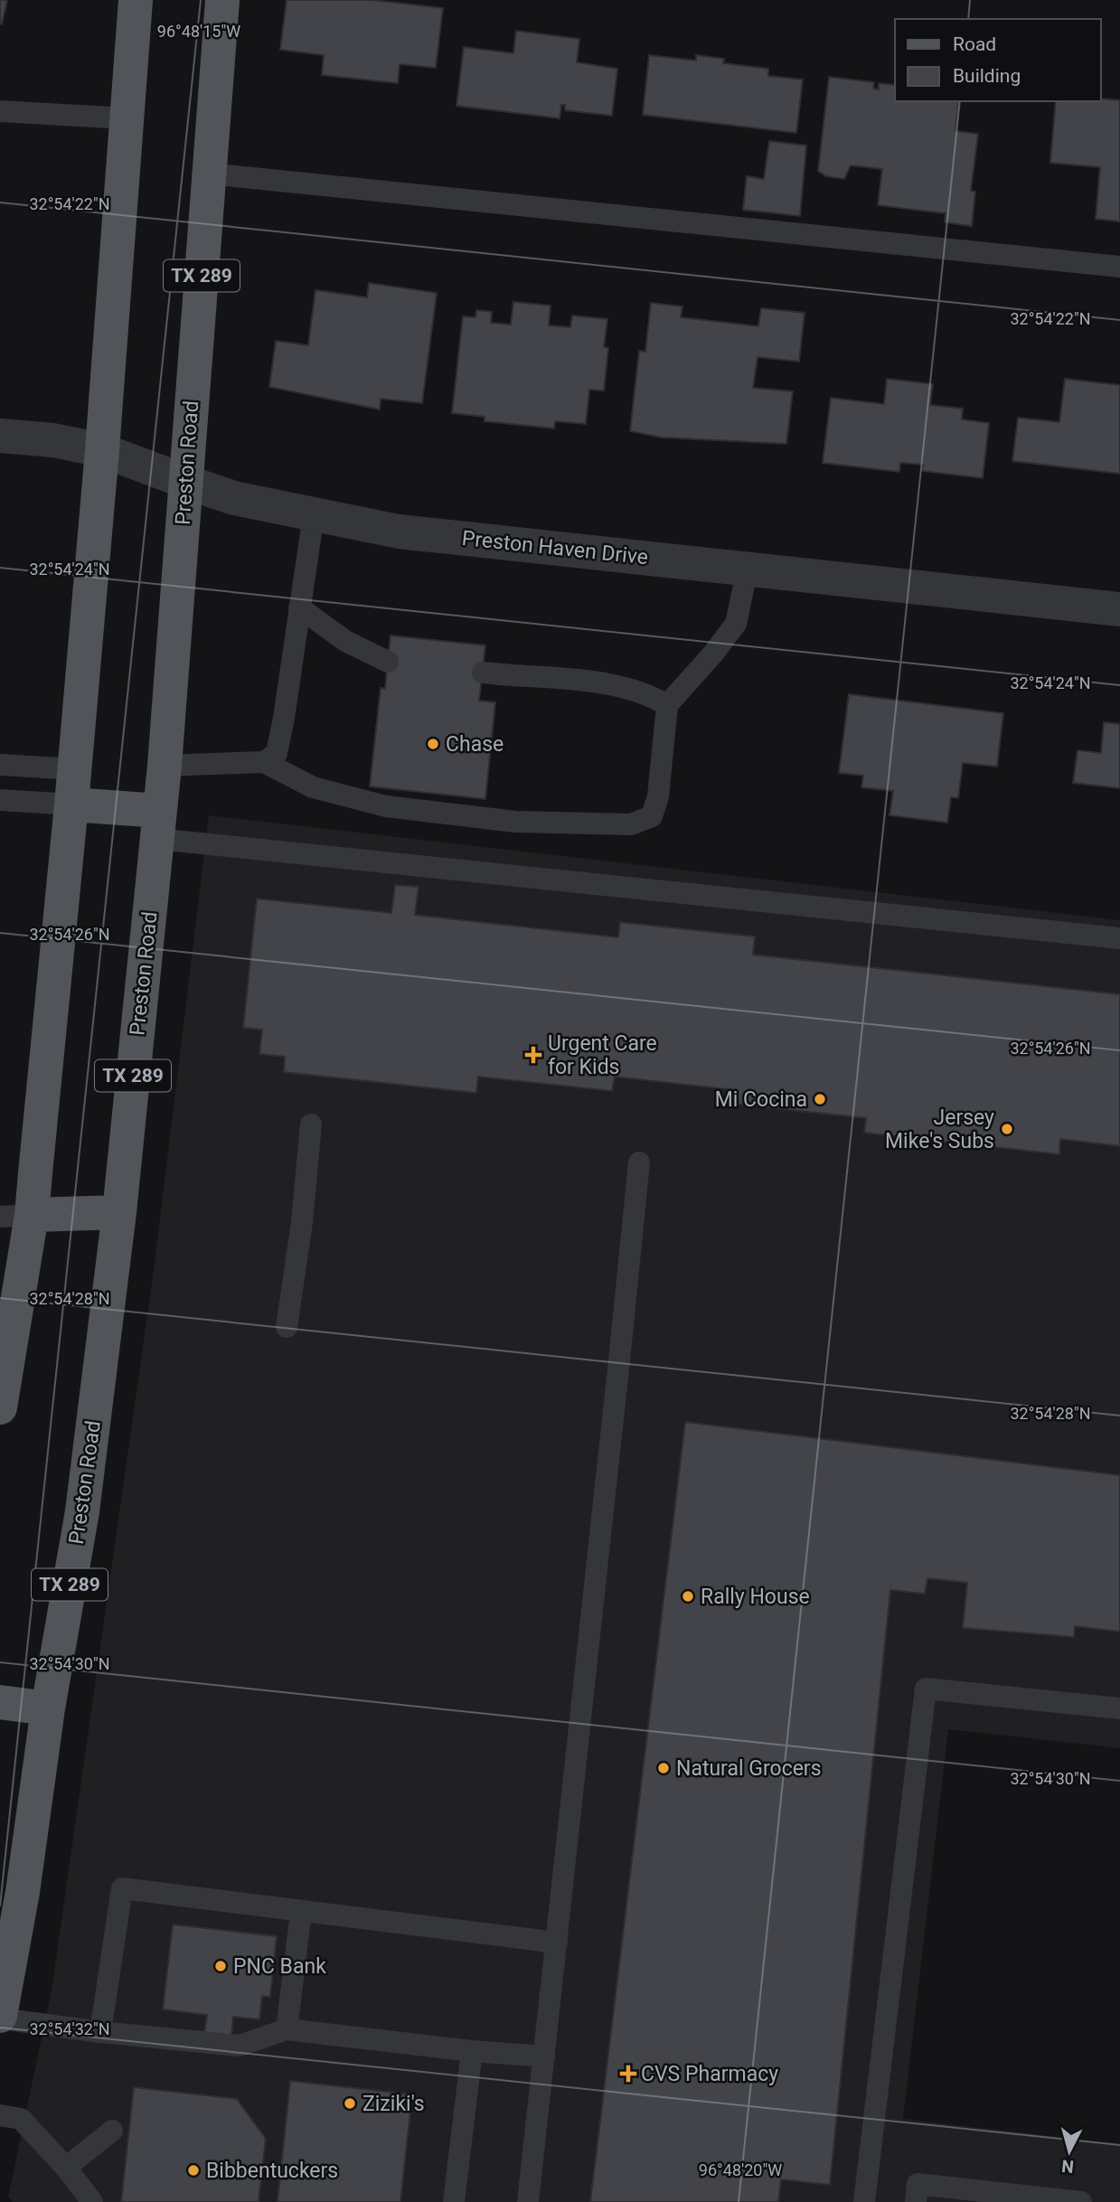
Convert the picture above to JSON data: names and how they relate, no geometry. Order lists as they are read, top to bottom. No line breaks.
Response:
{"streets":{"main road":["TX 289","Preston Road"],"street":["Preston Haven Drive"]},"crossings":[["Preston Road","Preston Haven Drive"]],"places":{"other":["Chase","Mi Cocina","Jersey Mike's Subs","Rally House","Natural Grocers","PNC Bank","Ziziki's","Bibbentuckers"],"health":["Urgent Care for Kids","CVS Pharmacy"]},"legend":["Road","Building"],"north":"bottom","coordinates":["96°48'15\"W","32°54'22\"N","32°54'24\"N","32°54'26\"N","32°54'28\"N","32°54'30\"N","32°54'32\"N","96°48'20\"W"]}
